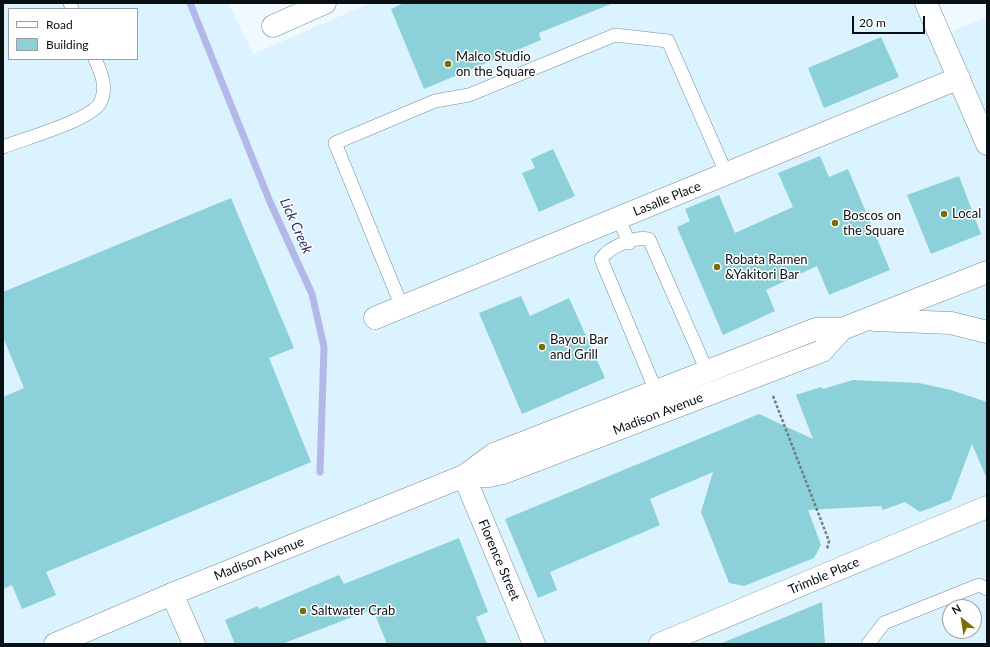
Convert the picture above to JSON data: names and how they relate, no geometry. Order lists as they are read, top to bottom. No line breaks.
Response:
{"streets":{"street":["Lasalle Place","Madison Avenue","Florence Street","Trimble Place"]},"crossings":[["Madison Avenue","Florence Street"]],"water":["Lick Creek"],"places":["Malco Studio on the Square","Local","Boscos on the Square","Robata Ramen &Yakitori Bar","Bayou Bar and Grill","Saltwater Crab"],"legend":["Road","Building"],"scale_bar":"20 m","north":"top left"}
